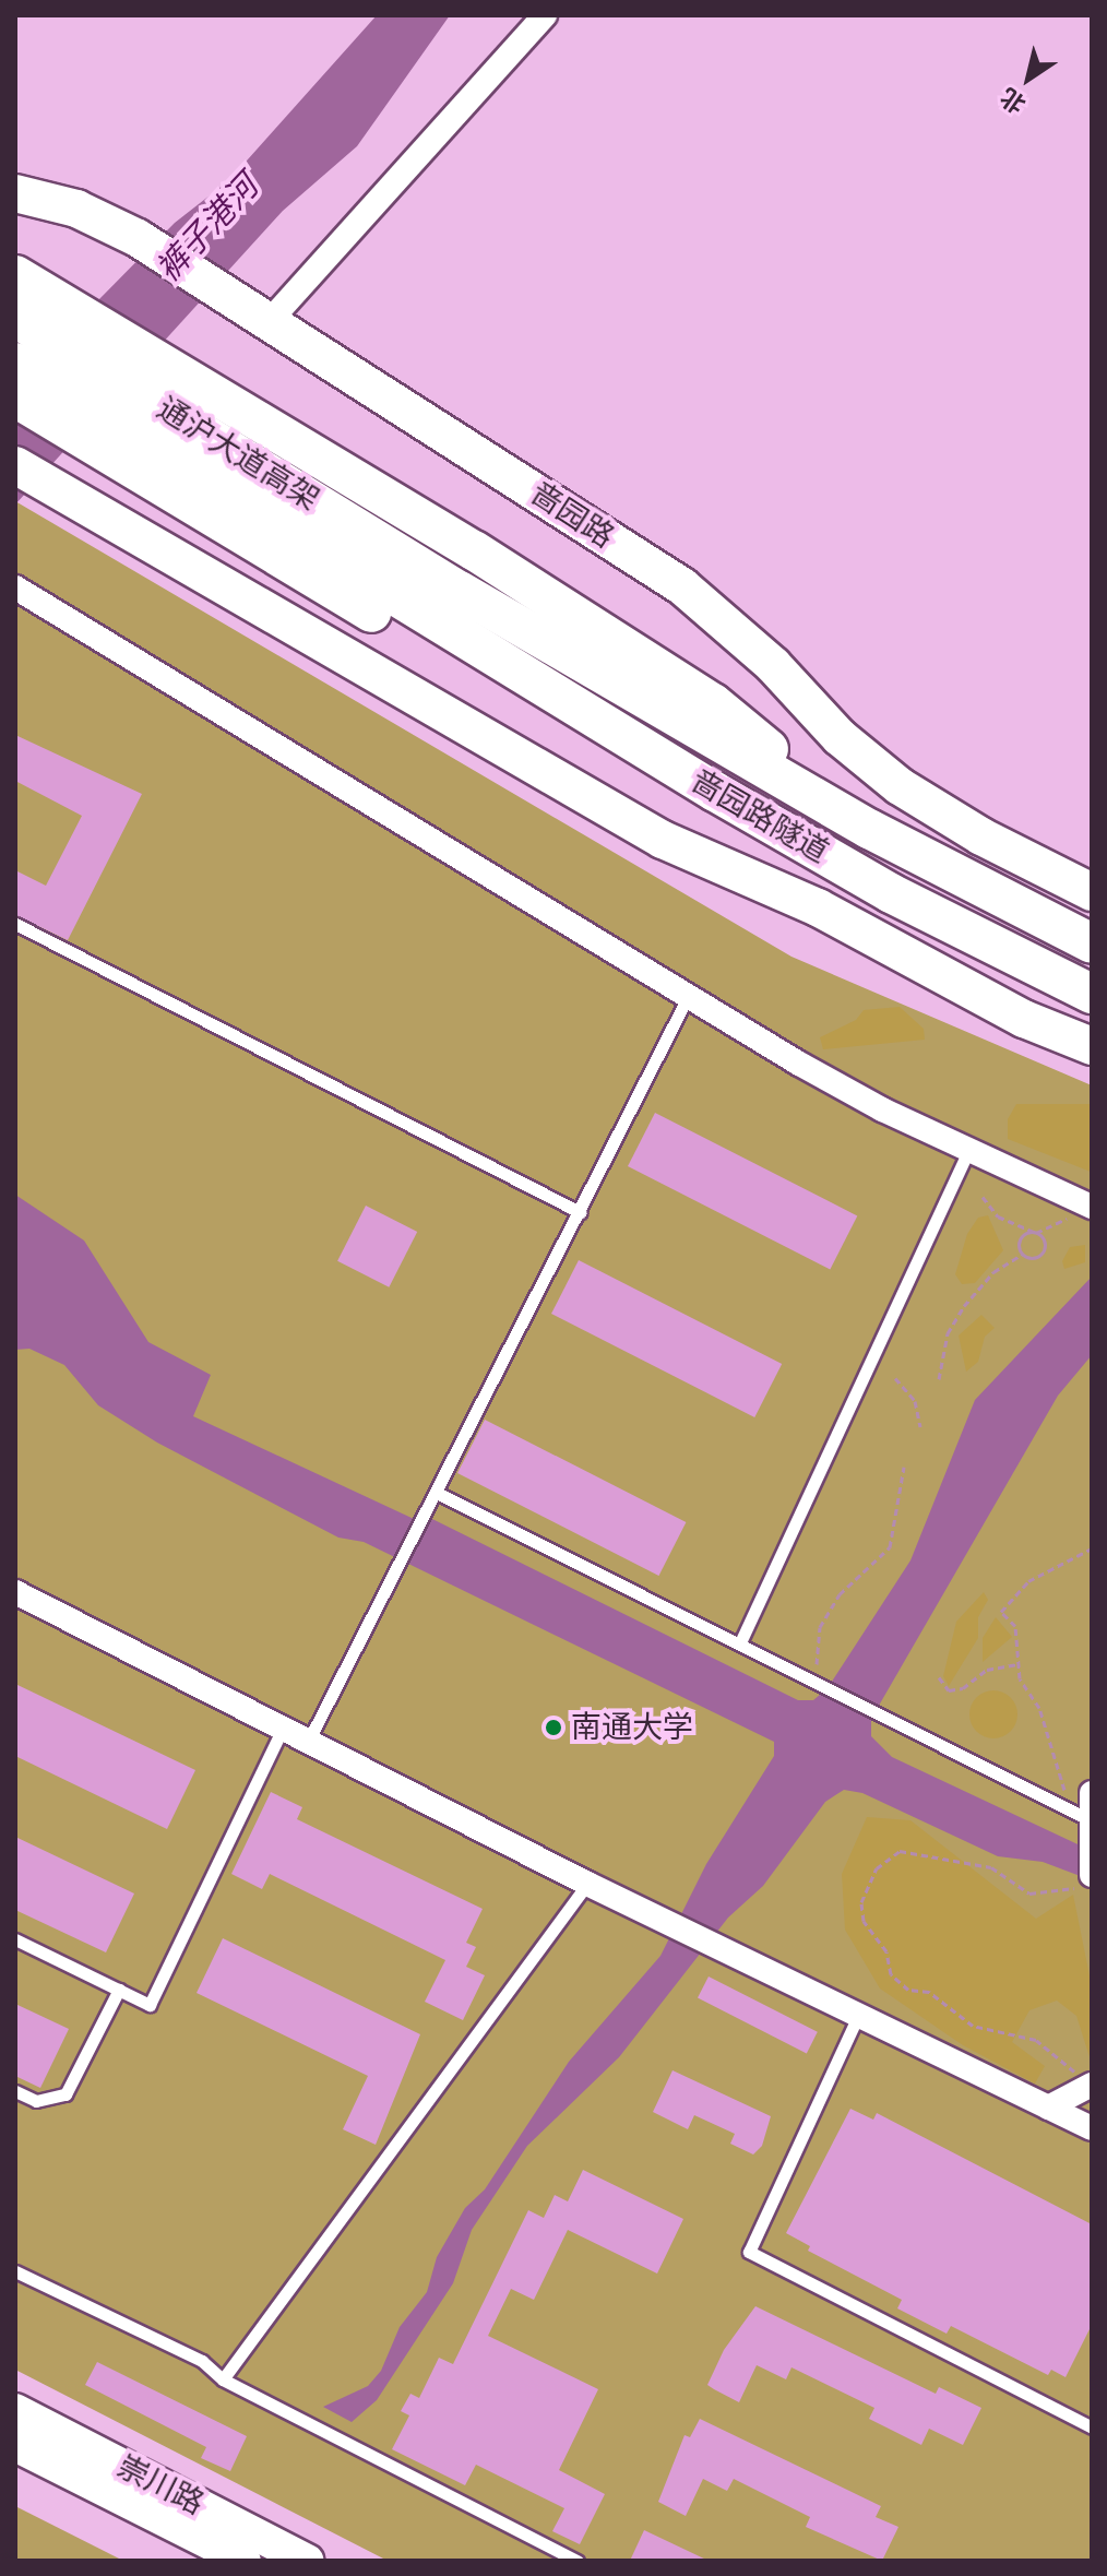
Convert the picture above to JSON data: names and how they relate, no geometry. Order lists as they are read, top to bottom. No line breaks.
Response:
{"streets":{"highway":["通沪大道高架","啬园路隧道"],"main road":["啬园路","崇川路"]},"crossings":[["通沪大道高架","啬园路隧道"]],"water":["裤子港河"],"places":["南通大学"],"north":"bottom left"}
